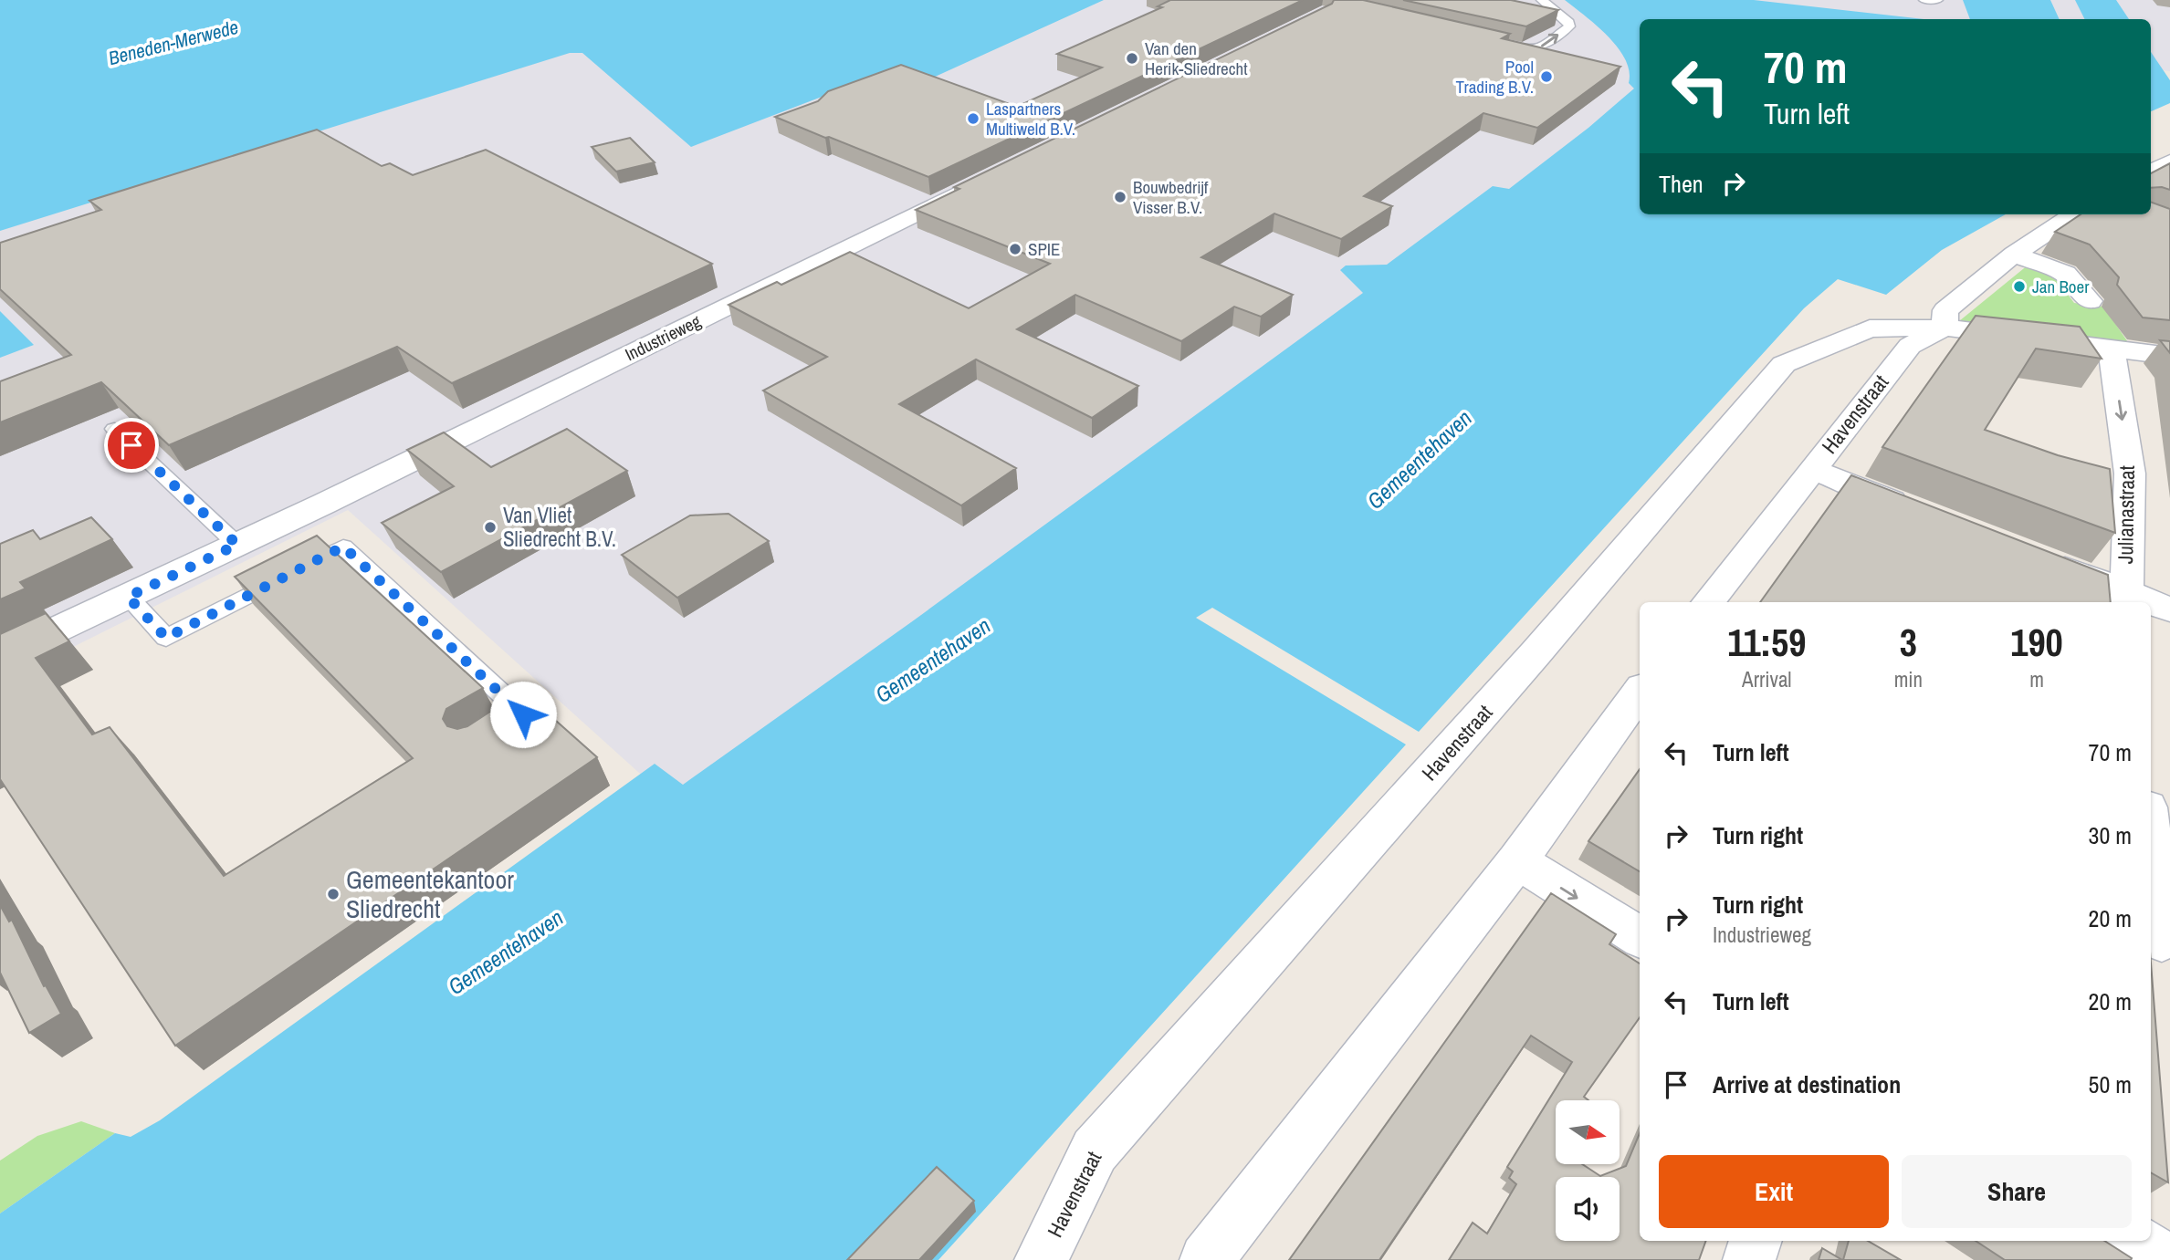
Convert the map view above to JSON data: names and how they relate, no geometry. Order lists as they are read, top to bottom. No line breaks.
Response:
{"streets":{"street":["Industrieweg","Havenstraat","Julianastraat"]},"one_way":["Julianastraat"],"water":["Beneden-Merwede","Gemeentehaven"],"places":["Van den Herik-Sliedrecht","Pool Trading B.V.","Laspartners Multiweld B.V.","Bouwbedrijf Visser B.V.","SPIE","Jan Boer","Van Vliet Sliedrecht B.V.","Gemeentekantoor Sliedrecht"],"north":"right","page":{"turn":["70 m","Turn left"],"then":"Then","eta":["11:59","Arrival","3","min","190","m"],"list":[{"name":"Turn left","value":"70 m"},{"name":"Turn right","value":"30 m"},{"name":"Turn right","note":"Industrieweg","value":"20 m"},{"name":"Turn left","value":"20 m"},{"name":"Arrive at destination","value":"50 m"}],"buttons":["Exit","Share"]}}
